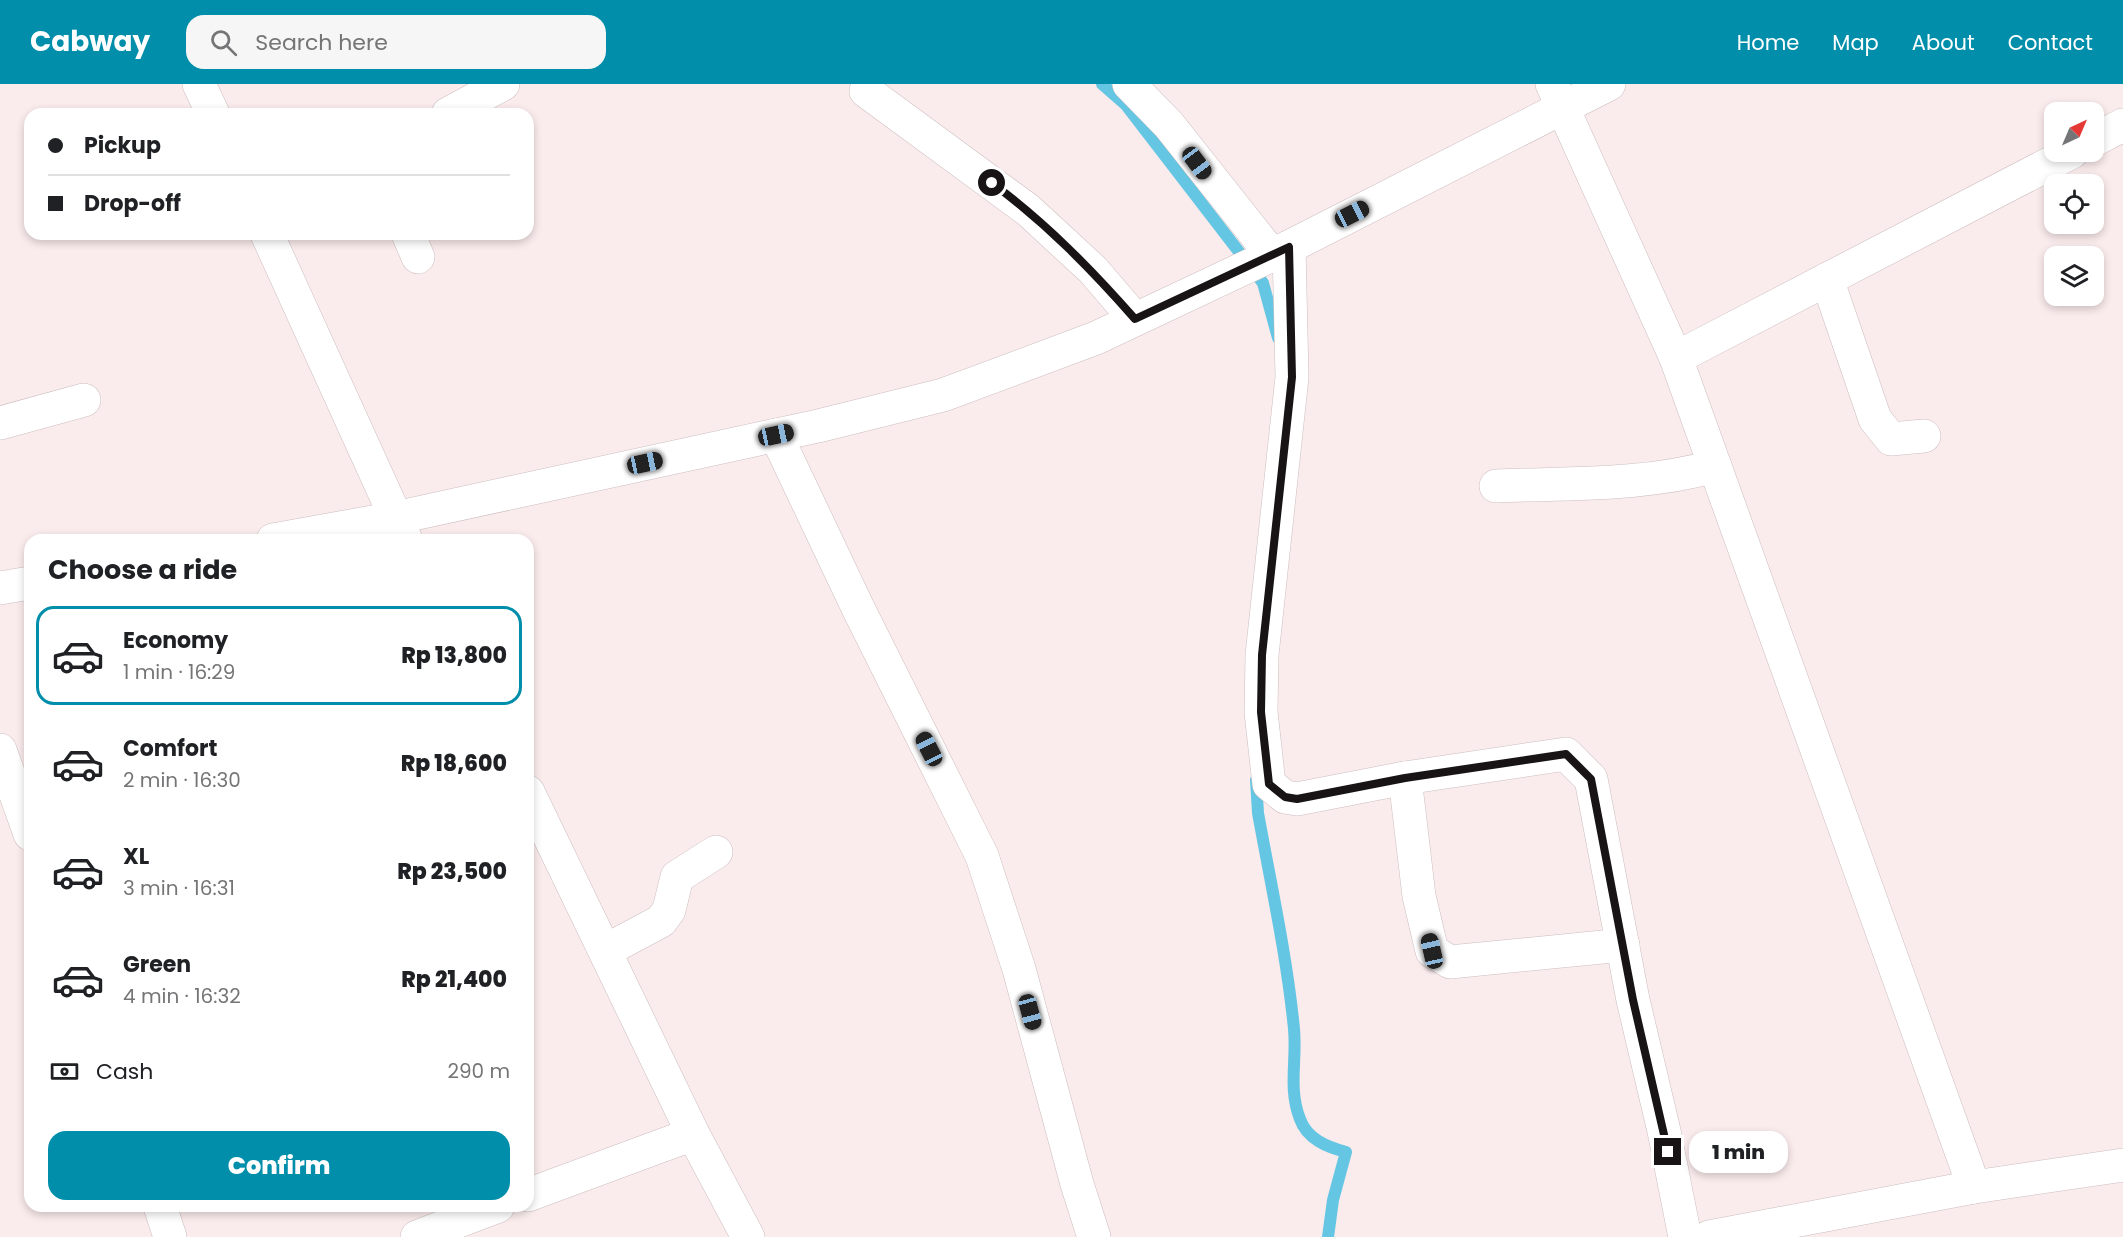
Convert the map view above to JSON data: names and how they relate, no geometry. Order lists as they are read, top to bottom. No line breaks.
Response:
{"north":"top right","page":{"header":"Cabway","search":"Search here","nav":["Home","Map","About","Contact"],"banner":["Pickup","Drop-off"],"heading":"Choose a ride","list":[{"name":"Economy","note":"1 min · 16:29","value":"Rp 13,800"},{"name":"Comfort","note":"2 min · 16:30","value":"Rp 18,600"},{"name":"XL","note":"3 min · 16:31","value":"Rp 23,500"},{"name":"Green","note":"4 min · 16:32","value":"Rp 21,400"}],"pay":["Cash","290 m"],"buttons":"Confirm","bubble":"1 min"}}
